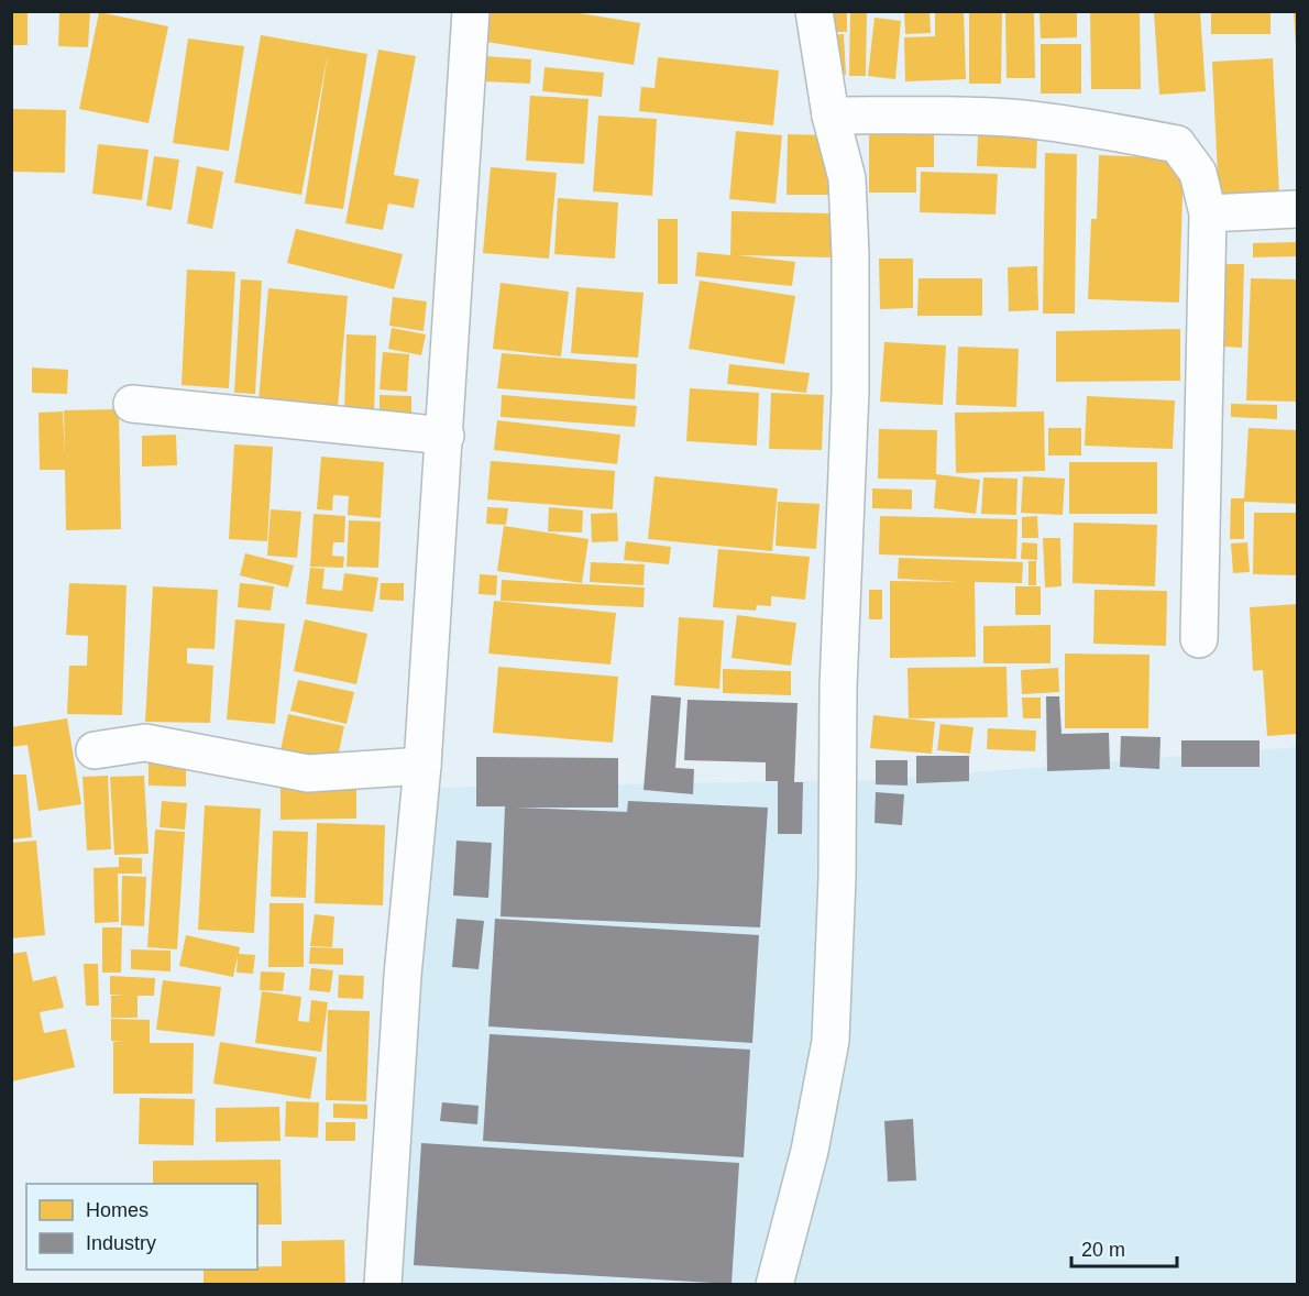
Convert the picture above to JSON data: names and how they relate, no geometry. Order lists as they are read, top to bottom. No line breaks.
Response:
{"legend":["Homes","Industry"],"scale_bar":"20 m"}
